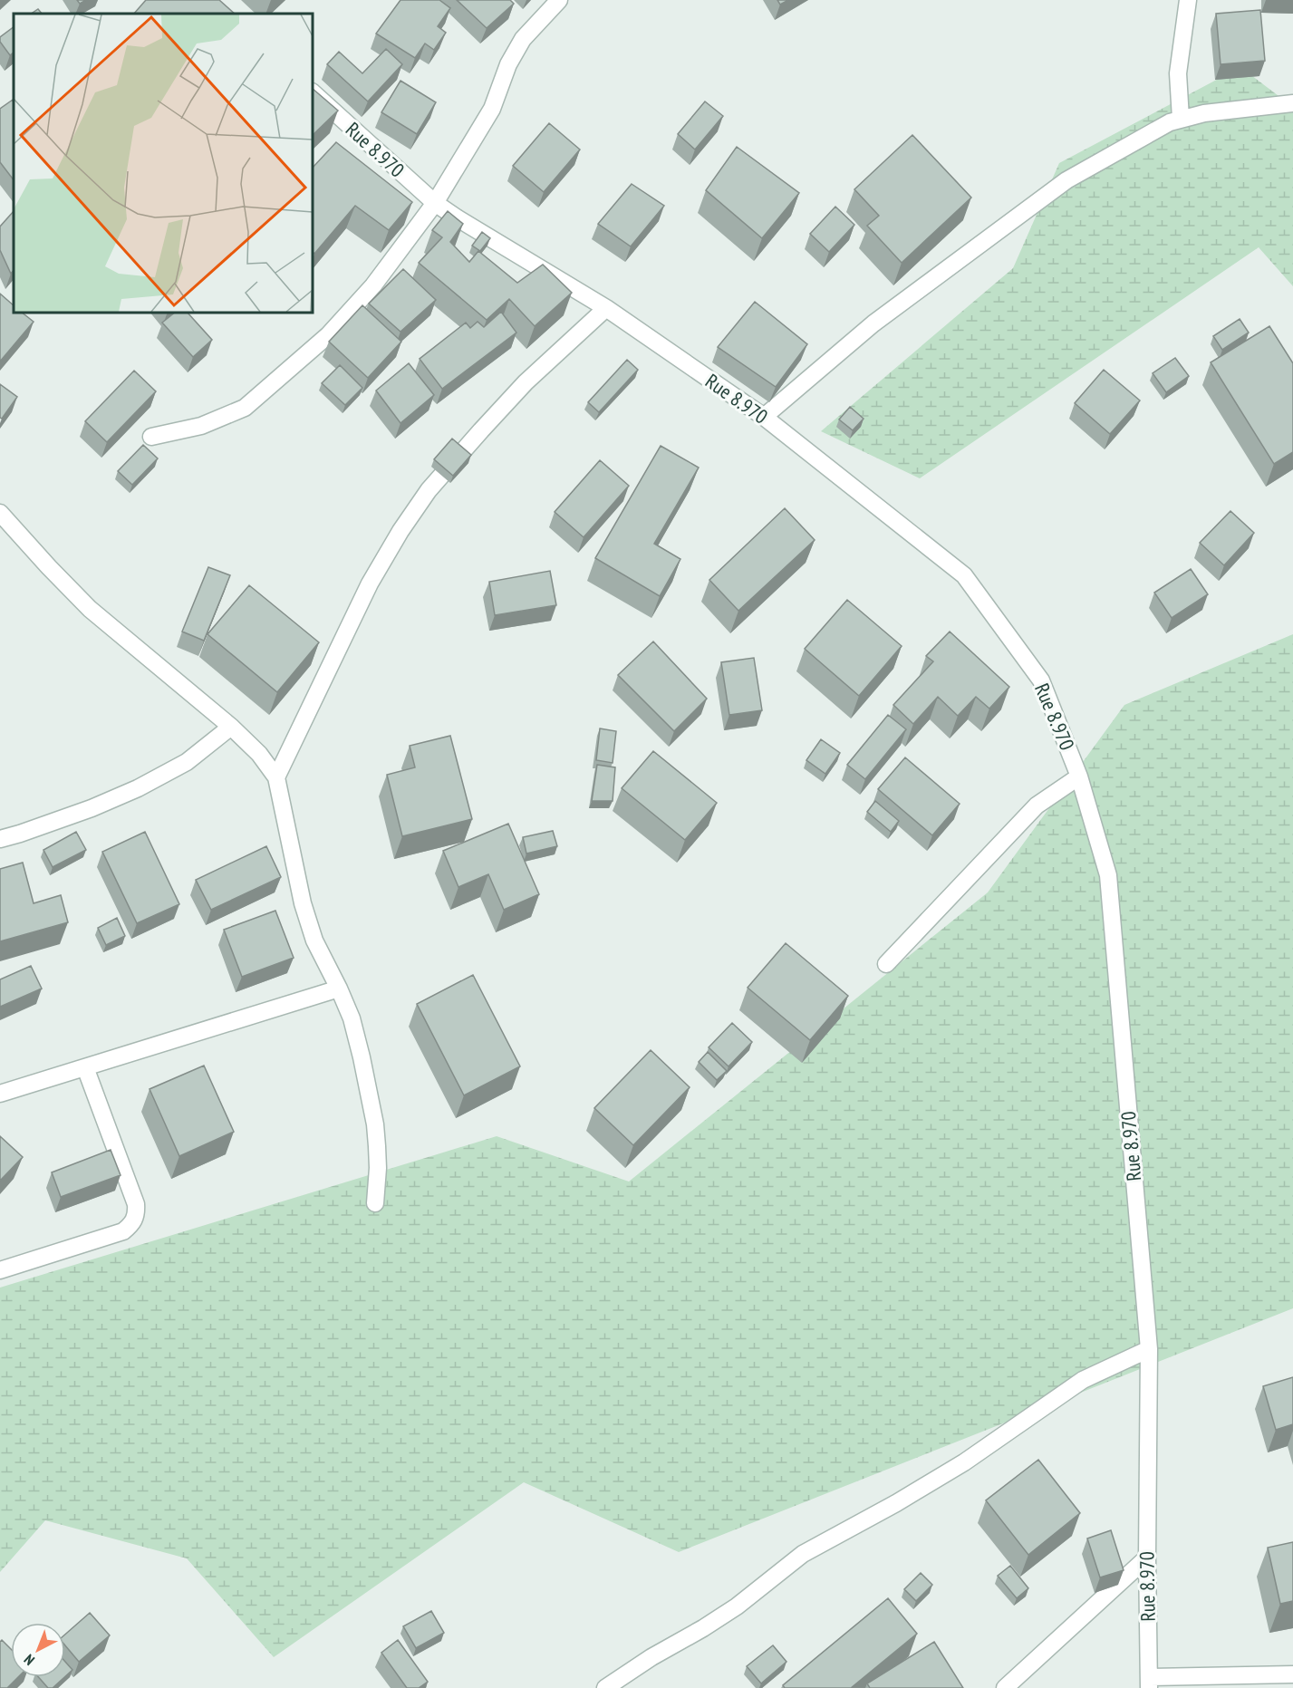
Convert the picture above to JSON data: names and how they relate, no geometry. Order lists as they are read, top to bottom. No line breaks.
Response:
{"streets":{"street":["Rue 8.970"]},"north":"bottom left"}
